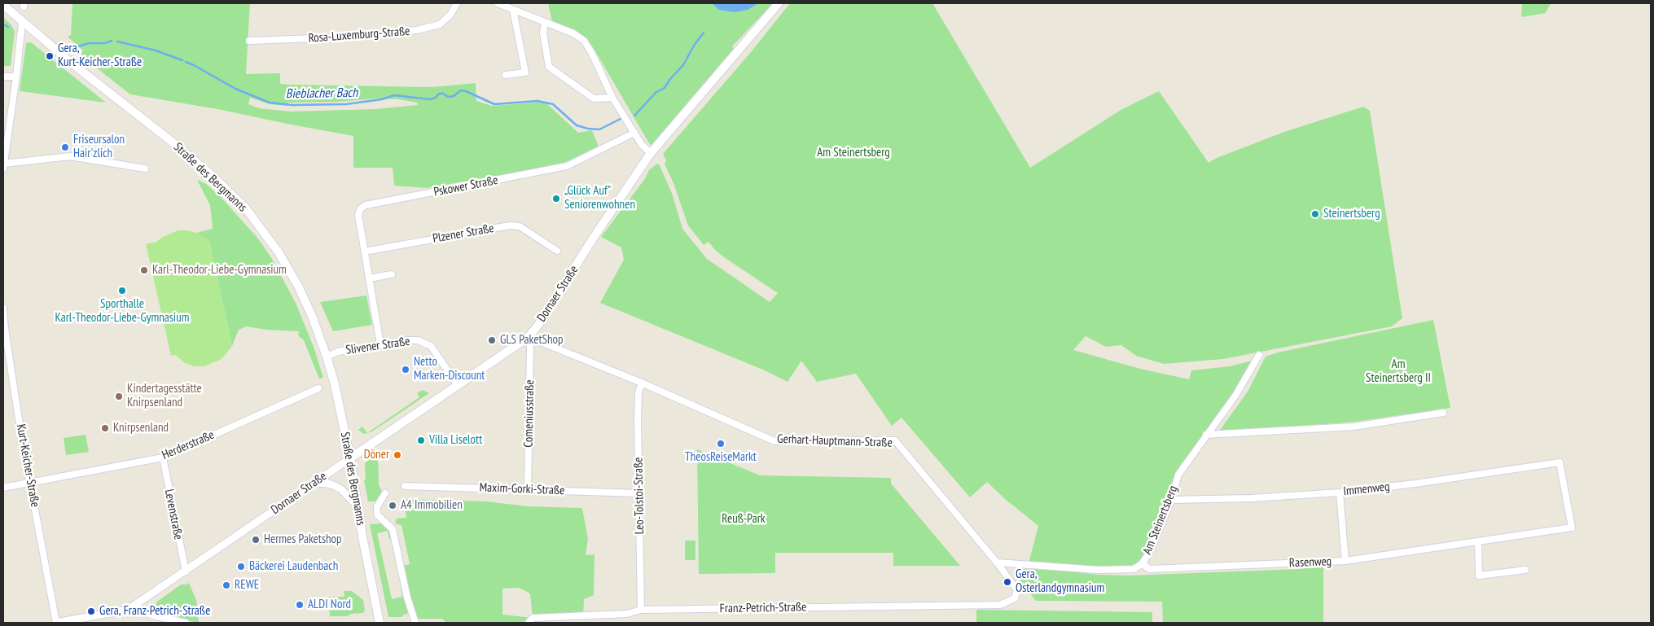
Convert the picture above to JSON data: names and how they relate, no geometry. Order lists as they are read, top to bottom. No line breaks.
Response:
{"streets":{"main road":["Straße des Bergmanns","Dornaer Straße"],"street":["Rosa-Luxemburg-Straße","Pskower Straße","Plzener Straße","Slivener Straße","Comeniusstraße","Gerhart-Hauptmann-Straße","Herderstraße","Kurt-Keicher-Straße","Maxim-Gorki-Straße","Immenweg","Leo-Tolstoi-Straße","Levenstraße","Am Steinertsberg","Rasenweg","Franz-Petrich-Straße"]},"crossings":[["Straße des Bergmanns","Dornaer Straße"],["Straße des Bergmanns","Slivener Straße"],["Pskower Straße","Plzener Straße"],["Pskower Straße","Slivener Straße"],["Dornaer Straße","Slivener Straße"],["Dornaer Straße","Comeniusstraße"],["Dornaer Straße","Gerhart-Hauptmann-Straße"],["Dornaer Straße","Kurt-Keicher-Straße"],["Dornaer Straße","Levenstraße"],["Comeniusstraße","Gerhart-Hauptmann-Straße"],["Comeniusstraße","Maxim-Gorki-Straße"],["Gerhart-Hauptmann-Straße","Leo-Tolstoi-Straße"],["Gerhart-Hauptmann-Straße","Am Steinertsberg"],["Gerhart-Hauptmann-Straße","Franz-Petrich-Straße"],["Herderstraße","Kurt-Keicher-Straße"],["Herderstraße","Levenstraße"],["Maxim-Gorki-Straße","Leo-Tolstoi-Straße"],["Immenweg","Am Steinertsberg"],["Immenweg","Rasenweg"],["Leo-Tolstoi-Straße","Franz-Petrich-Straße"],["Am Steinertsberg","Rasenweg"]],"water":["Bieblacher Bach"],"parks":["Am Steinertsberg","Am Steinertsberg II","Reuß-Park"],"places":["Gera, Kurt-Keicher-Straße","Friseursalon Hair'zlich","„Glück Auf\" Seniorenwohnen","Steinertsberg","Karl-Theodor-Liebe-Gymnasium","Sporthalle Karl-Theodor-Liebe-Gymnasium","GLS PaketShop","Netto Marken-Discount","Kindertagesstätte Knirpsenland","Knirpsenland","Villa Liselott","TheosReiseMarkt","Döner","A4 Immobilien","Hermes Paketshop","Bäckerei Laudenbach","Gera, Osterlandgymnasium","REWE","ALDI Nord","Gera, Franz-Petrich-Straße"]}
